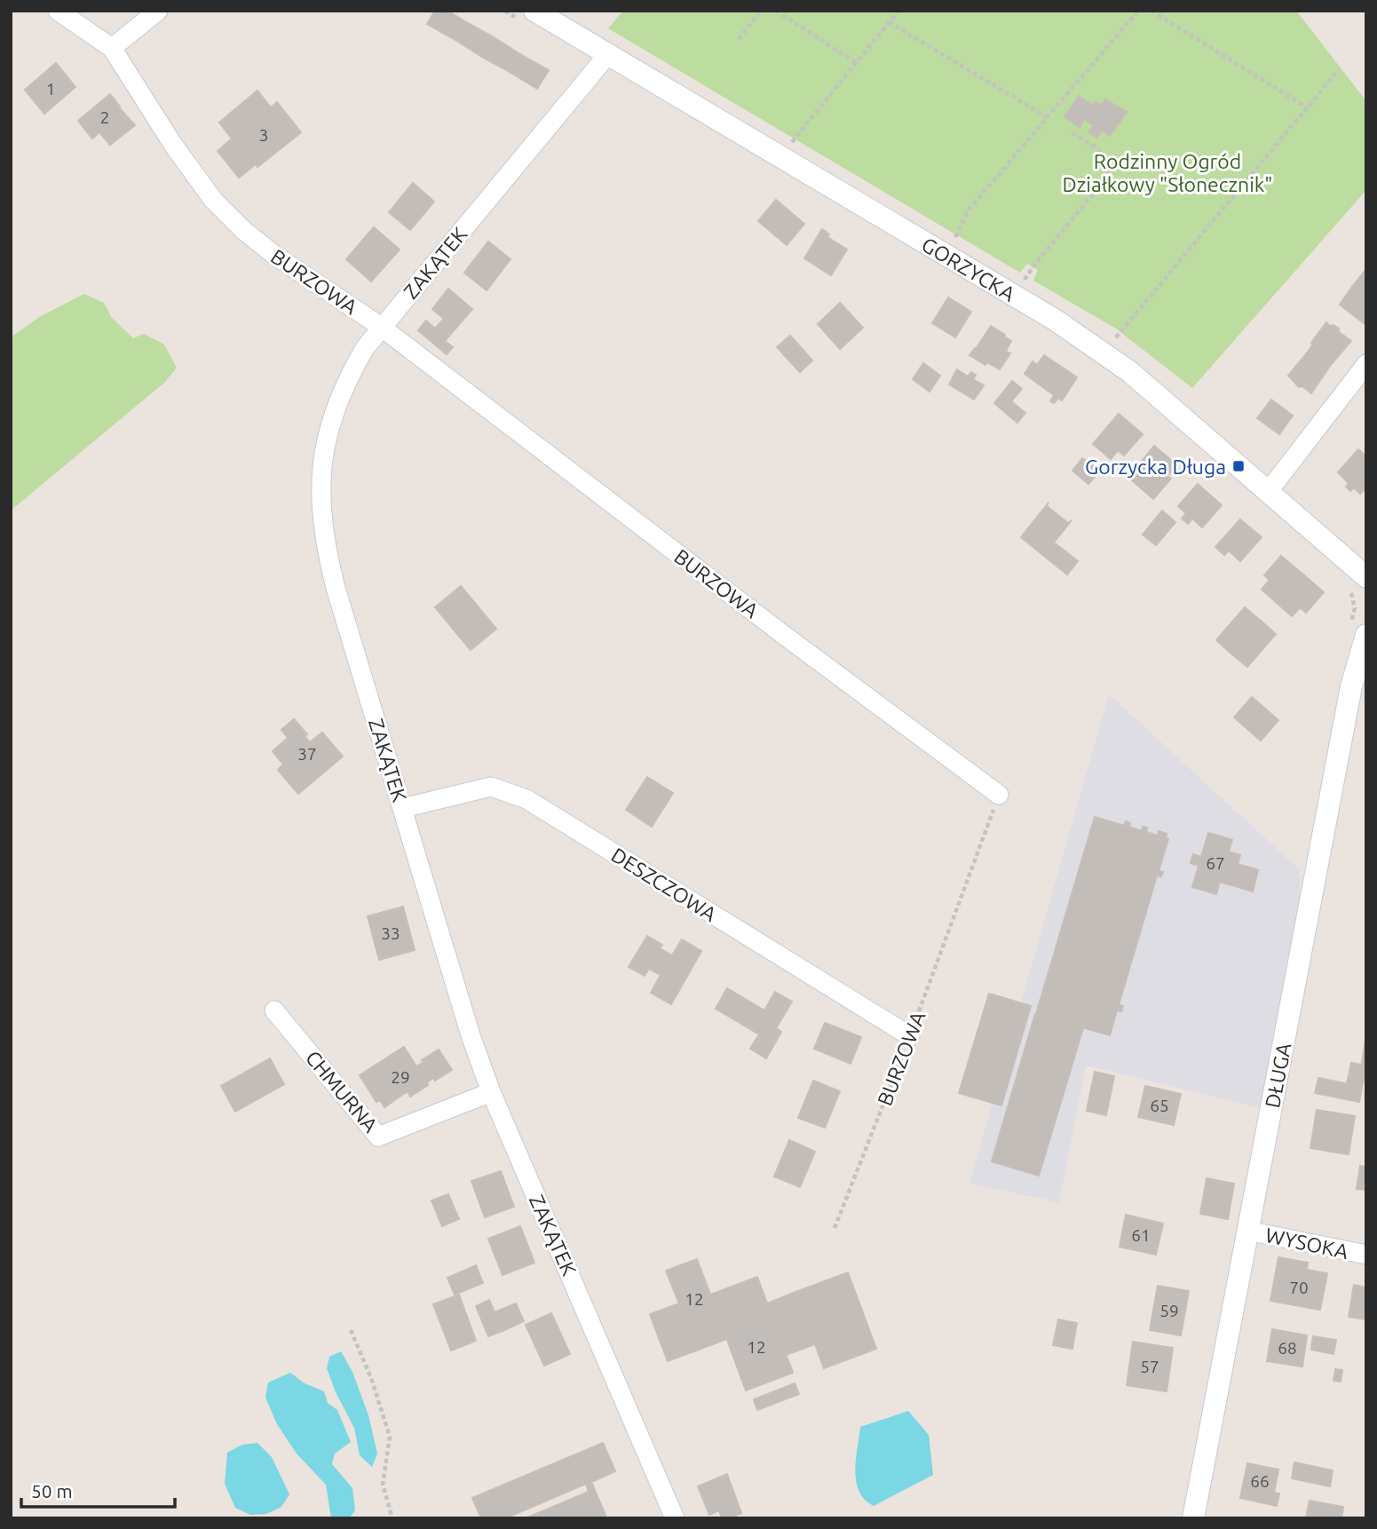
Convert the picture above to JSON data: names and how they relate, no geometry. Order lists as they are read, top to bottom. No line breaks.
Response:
{"streets":{"street":["ZAKĄTEK","GORZYCKA","BURZOWA","DESZCZOWA","DŁUGA","CHMURNA","WYSOKA"]},"crossings":[["ZAKĄTEK","GORZYCKA"],["ZAKĄTEK","BURZOWA"],["ZAKĄTEK","DESZCZOWA"],["ZAKĄTEK","CHMURNA"],["BURZOWA","DESZCZOWA"],["DŁUGA","WYSOKA"]],"parks":["Rodzinny Ogród Działkowy \"Słonecznik\""],"places":{"transit":["Gorzycka Długa"]},"house_numbers":["1","2","3","37","67","33","29","65","61","70","12","59","12","68","57","66"],"scale_bar":"50 m"}
